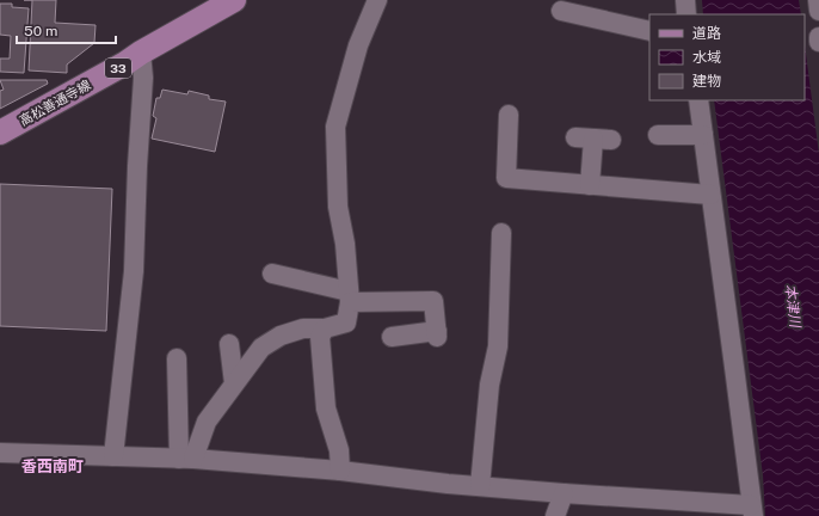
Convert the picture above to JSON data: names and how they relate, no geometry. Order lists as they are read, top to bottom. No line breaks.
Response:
{"streets":{"main road":["33","高松善通寺線"]},"districts":["香西南町"],"water":["本津川"],"legend":["道路","水域","建物"],"scale_bar":"50 m"}
